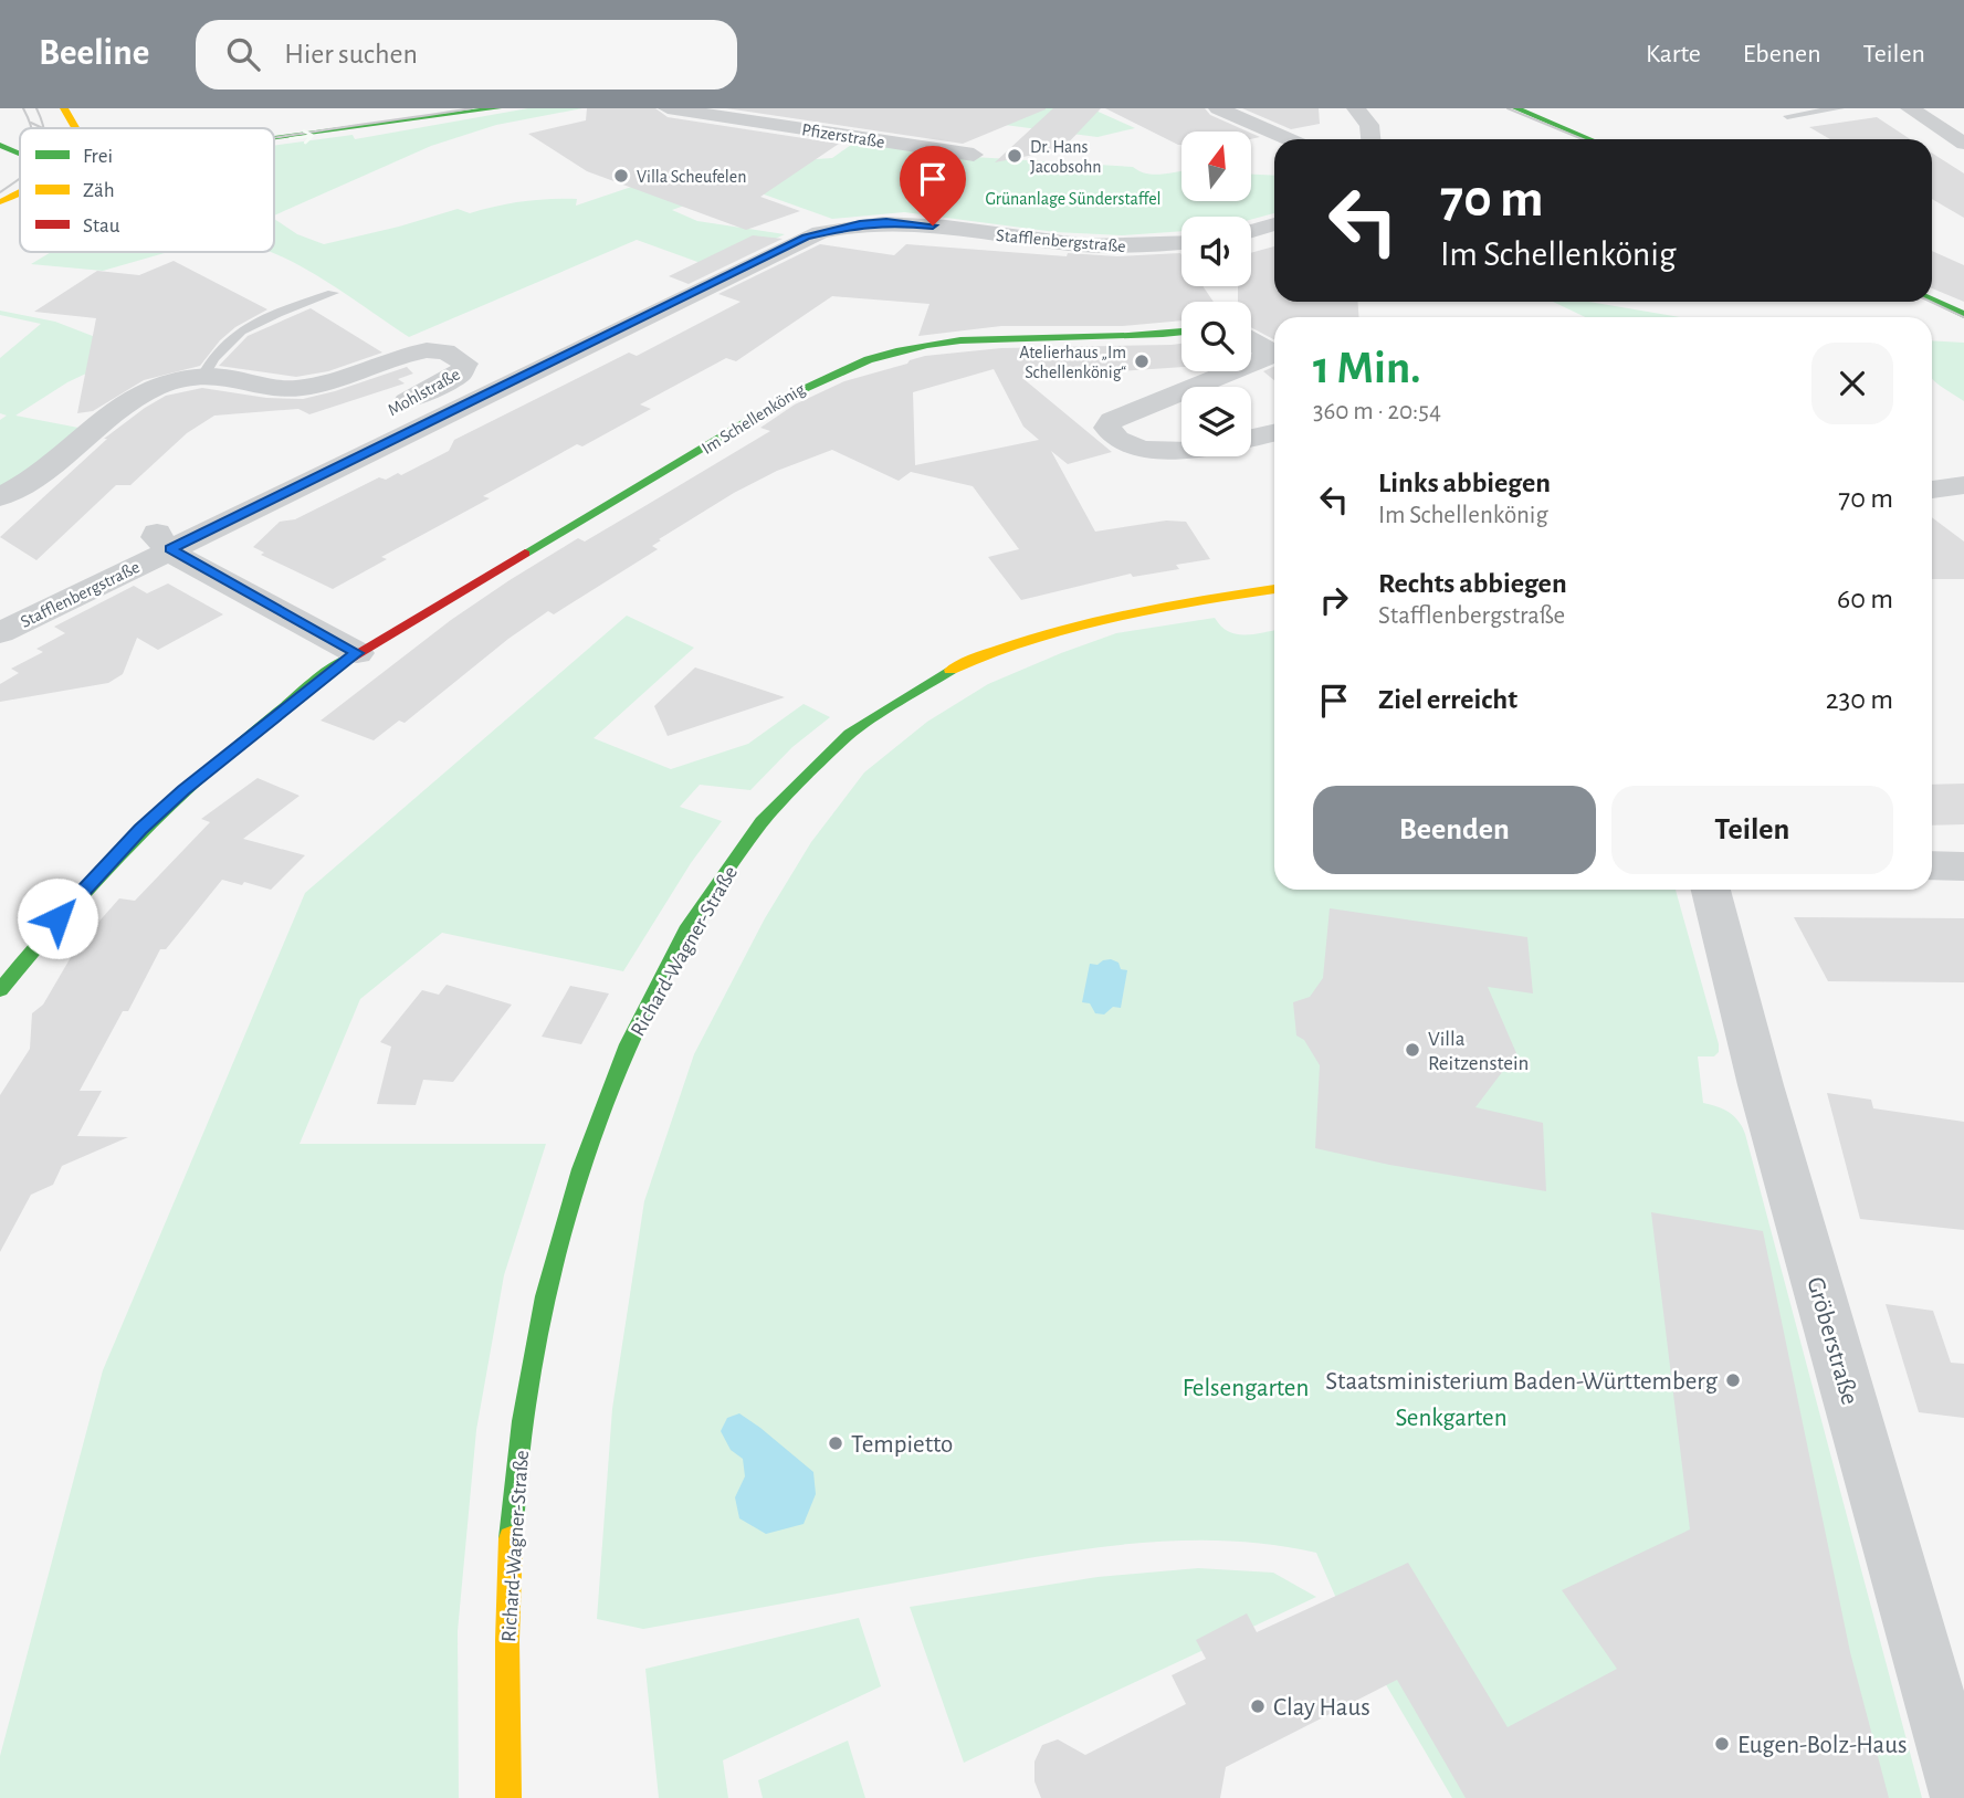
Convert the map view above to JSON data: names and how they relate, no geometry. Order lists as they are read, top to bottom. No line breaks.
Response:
{"streets":{"street":["Pfizerstraße","Stafflenbergstraße","Mohlstraße","Im Schellenkönig","Richard-Wagner-Straße","Gröberstraße"]},"parks":["Grünanlage Sünderstaffel","Felsengarten","Senkgarten"],"places":["Dr. Hans Jacobsohn","Villa Scheufelen","Atelierhaus „Im Schellenkönig“","Villa Reitzenstein","Staatsministerium Baden-Württemberg","Tempietto","Clay Haus","Eugen-Bolz-Haus"],"legend":["Frei","Zäh","Stau"],"north":"top","page":{"header":"Beeline","search":"Hier suchen","nav":["Karte","Ebenen","Teilen"],"turn":["70 m","Im Schellenkönig"],"heading":["1 Min.","360 m · 20:54"],"list":[{"name":"Links abbiegen","note":"Im Schellenkönig","value":"70 m"},{"name":"Rechts abbiegen","note":"Stafflenbergstraße","value":"60 m"},{"name":"Ziel erreicht","value":"230 m"}],"buttons":["Beenden","Teilen"]}}
